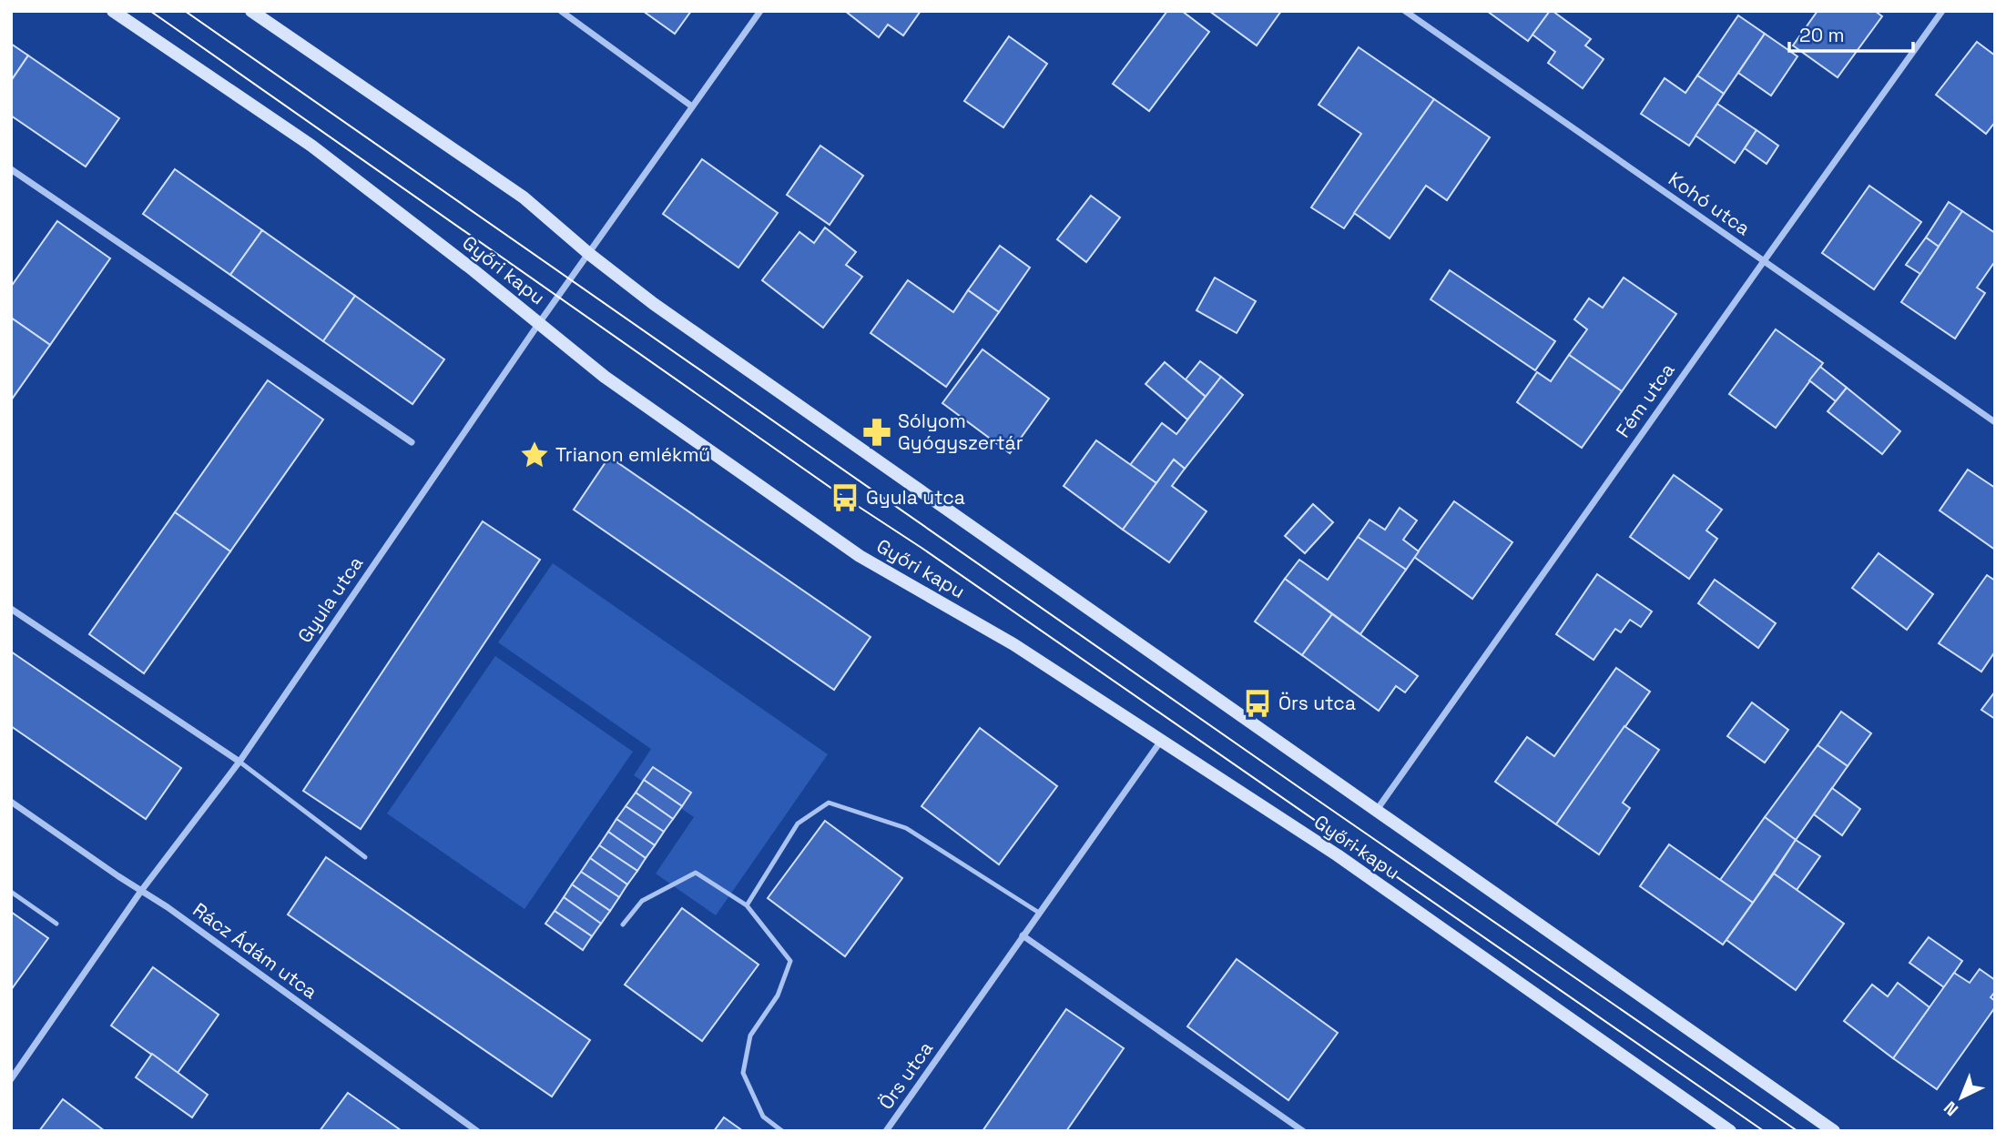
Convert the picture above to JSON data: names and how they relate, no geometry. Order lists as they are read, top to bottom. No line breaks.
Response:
{"streets":{"street":["Kohó utca","Győri kapu","Fém utca","Gyula utca","Rácz Ádám utca","Örs utca"]},"crossings":[["Kohó utca","Fém utca"],["Győri kapu","Gyula utca"],["Győri kapu","Örs utca"],["Gyula utca","Rácz Ádám utca"]],"places":{"pharmacy":["Sólyom Gyógyszertár"],"place":["Trianon emlékmű"],"bus stop":["Gyula utca","Örs utca"]},"scale_bar":"20 m","north":"bottom left"}
